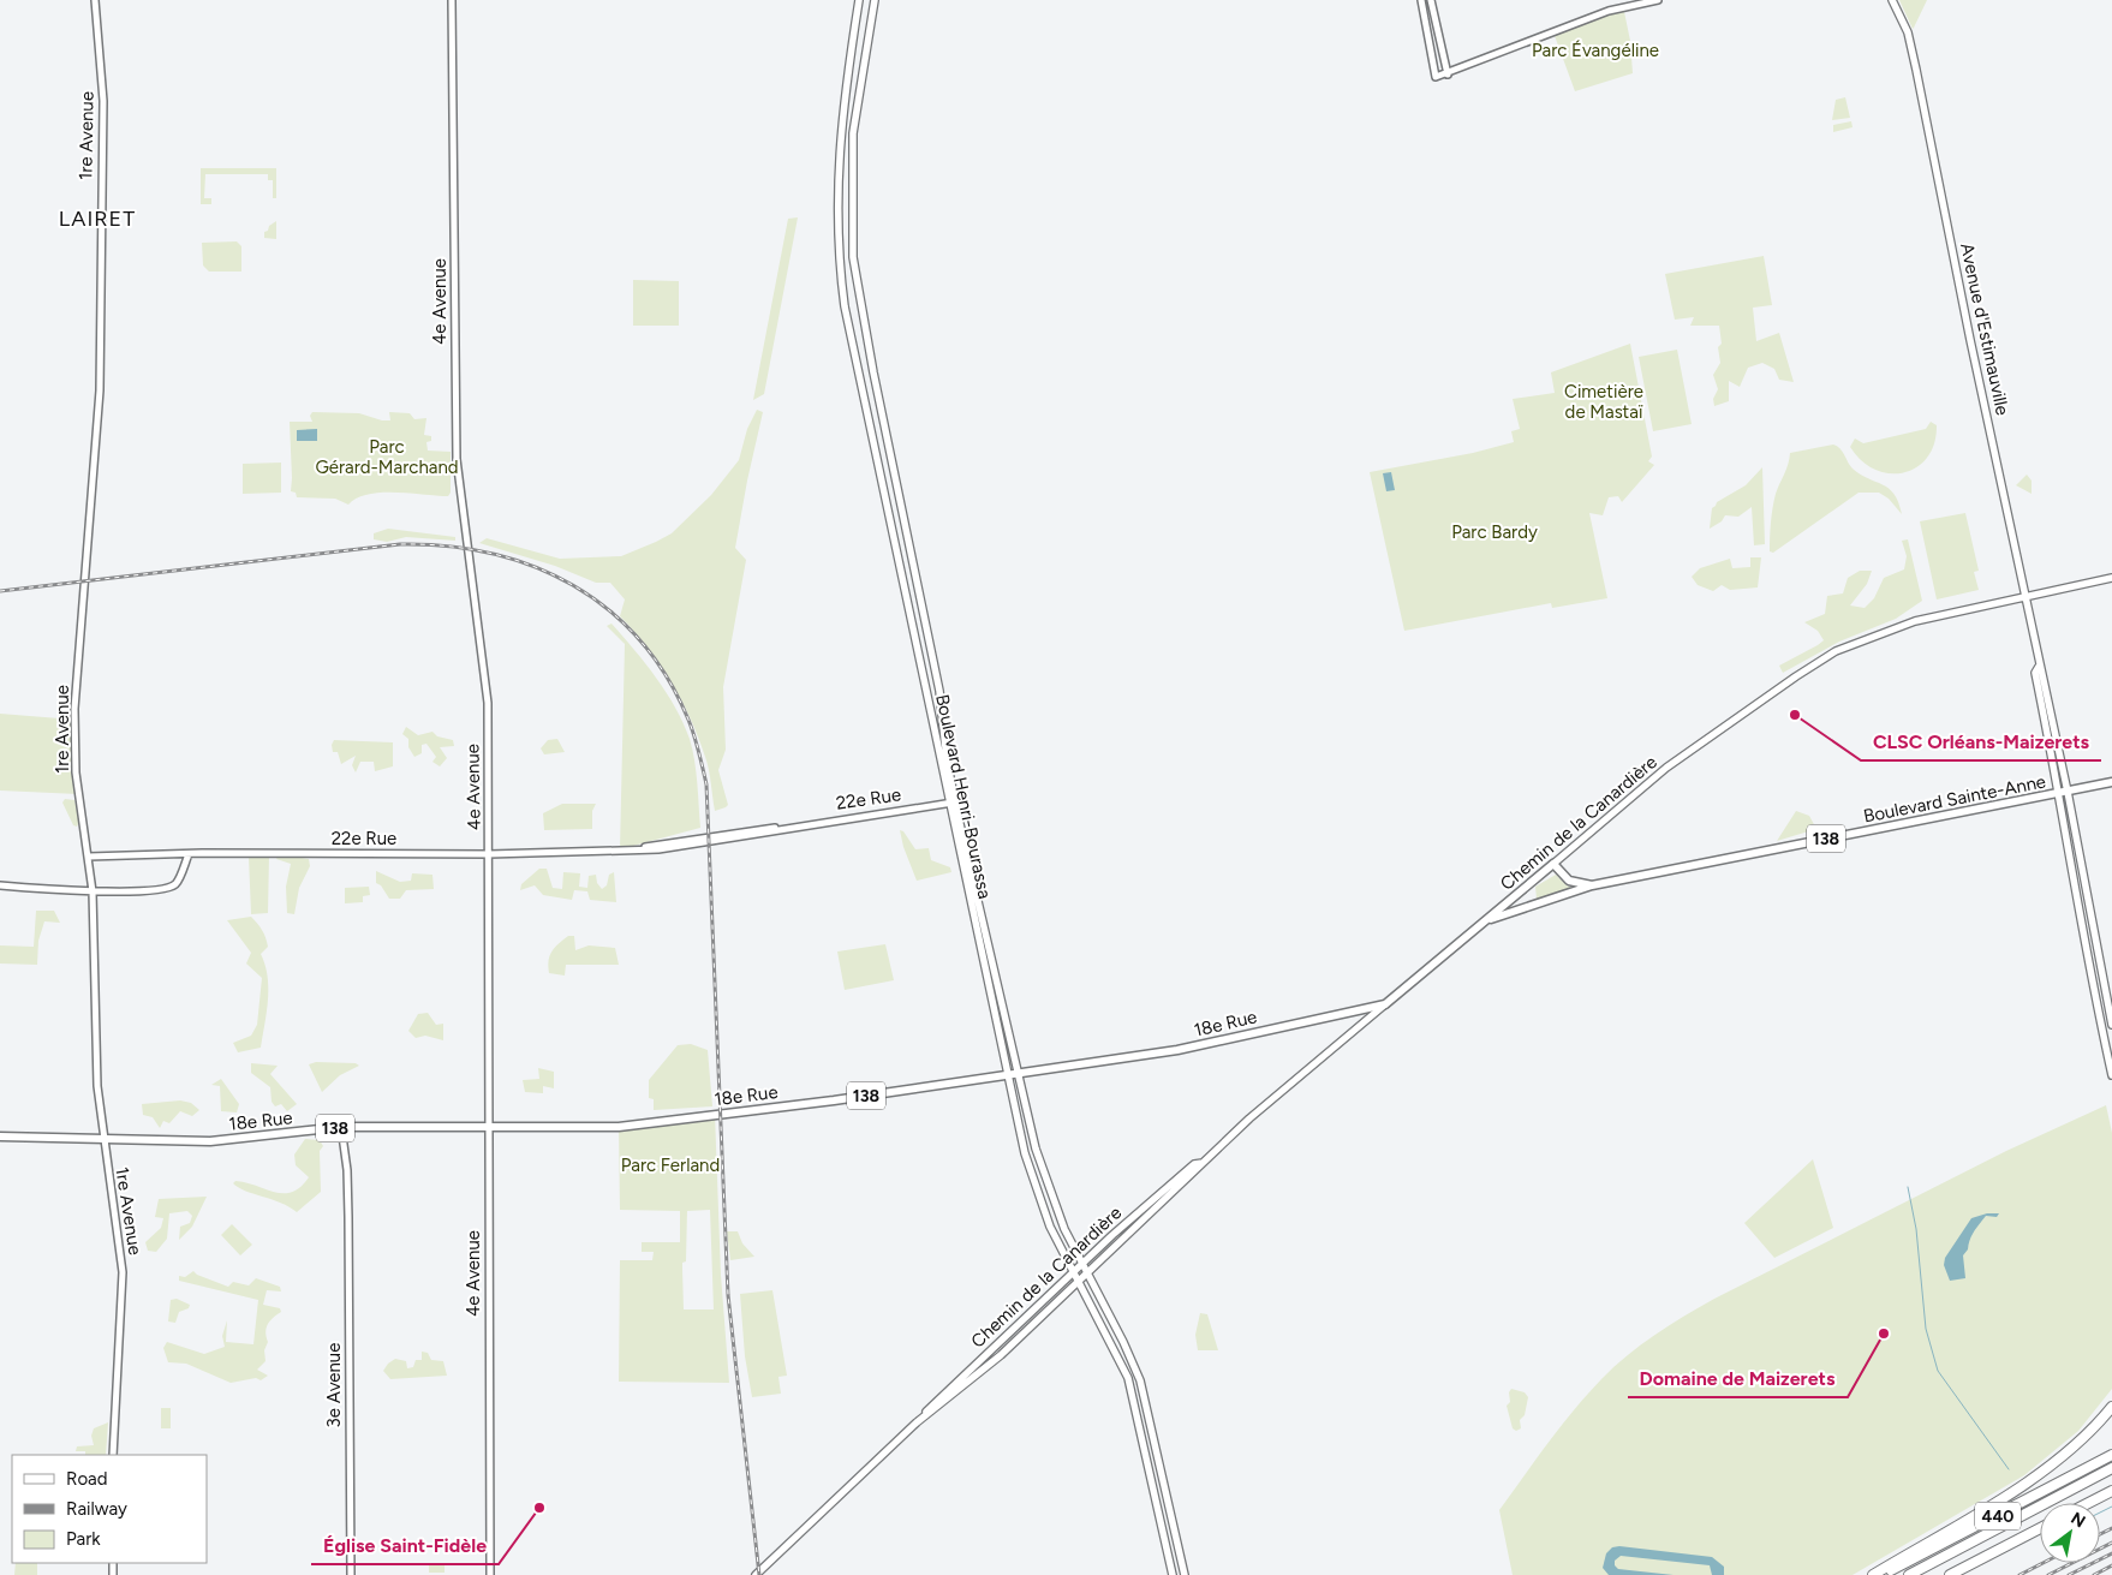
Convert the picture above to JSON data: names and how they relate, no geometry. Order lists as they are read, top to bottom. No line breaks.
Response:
{"streets":{"highway":["440"],"main road":["Avenue d'Estimauville","Boulevard Henri-Bourassa","Boulevard Sainte-Anne","Chemin de la Canardière","138","18e Rue"],"street":["1re Avenue","4e Avenue","22e Rue","3e Avenue"]},"crossings":[["1re Avenue","22e Rue"],["1re Avenue","138"],["1re Avenue","18e Rue"],["4e Avenue","22e Rue"],["4e Avenue","18e Rue"],["Avenue d'Estimauville","Boulevard Sainte-Anne"],["Avenue d'Estimauville","Chemin de la Canardière"],["Boulevard Henri-Bourassa","22e Rue"],["Boulevard Henri-Bourassa","Chemin de la Canardière"],["Boulevard Henri-Bourassa","18e Rue"],["Boulevard Sainte-Anne","Chemin de la Canardière"],["Chemin de la Canardière","18e Rue"],["138","18e Rue"],["18e Rue","3e Avenue"]],"districts":["LAIRET"],"parks":["Parc Évangéline","Cimetière de Mastaï","Parc Gérard-Marchand","Parc Bardy","Parc Ferland"],"places":["CLSC Orléans-Maizerets","Domaine de Maizerets","Église Saint-Fidèle"],"legend":["Road","Railway","Park"],"north":"top right"}
